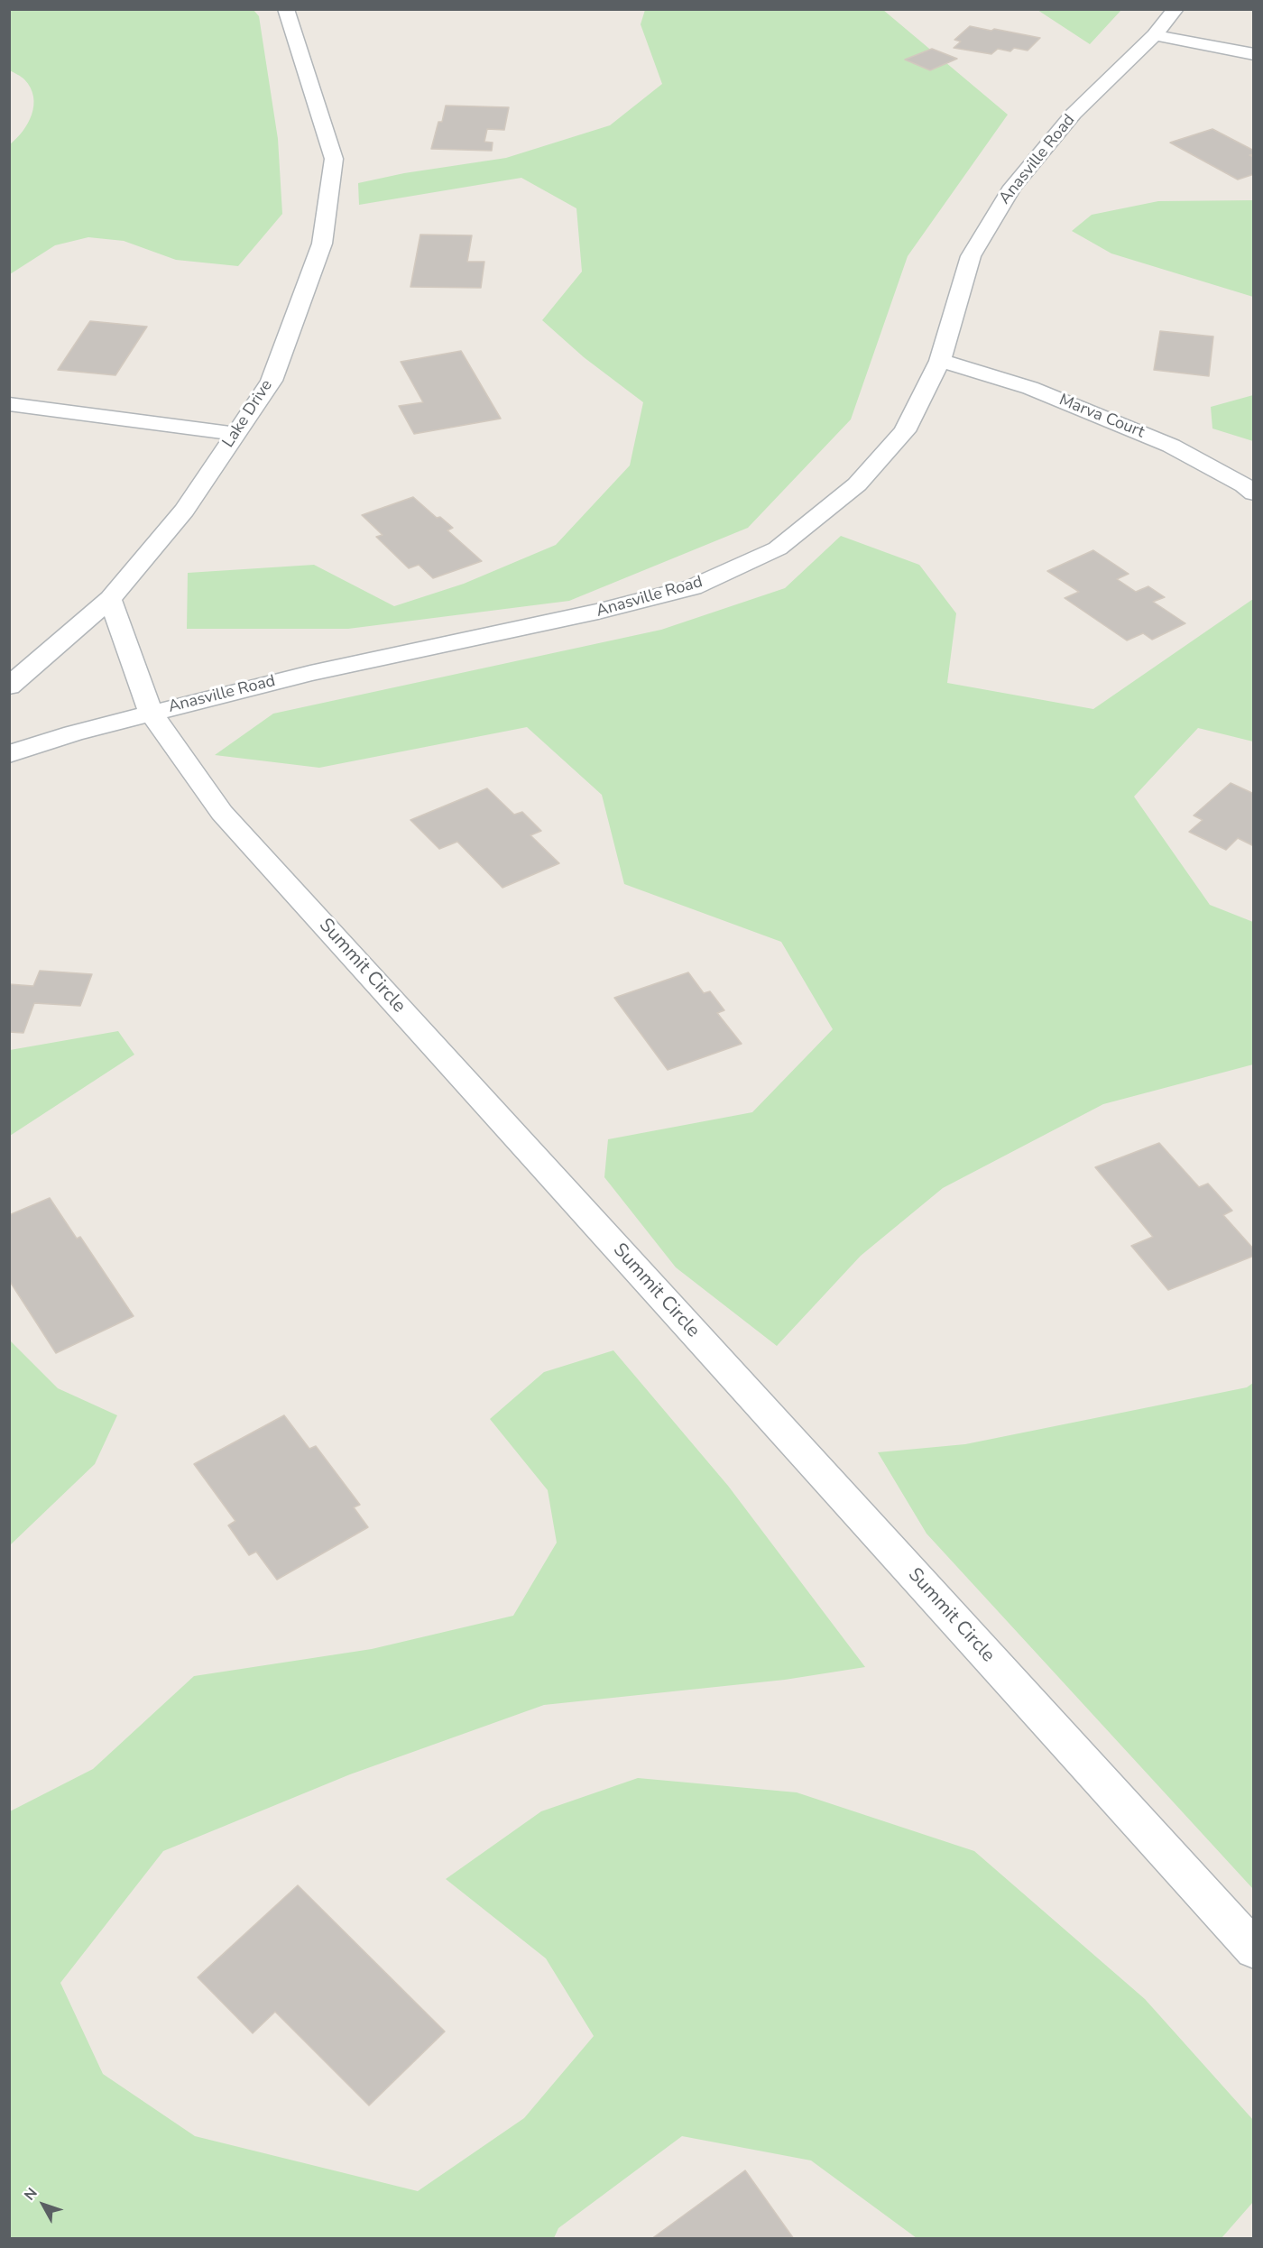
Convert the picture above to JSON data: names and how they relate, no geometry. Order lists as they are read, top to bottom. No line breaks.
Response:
{"streets":{"street":["Anasville Road","Lake Drive","Marva Court","Summit Circle"]},"crossings":[["Anasville Road","Marva Court"],["Anasville Road","Summit Circle"],["Lake Drive","Summit Circle"]],"north":"top left"}
